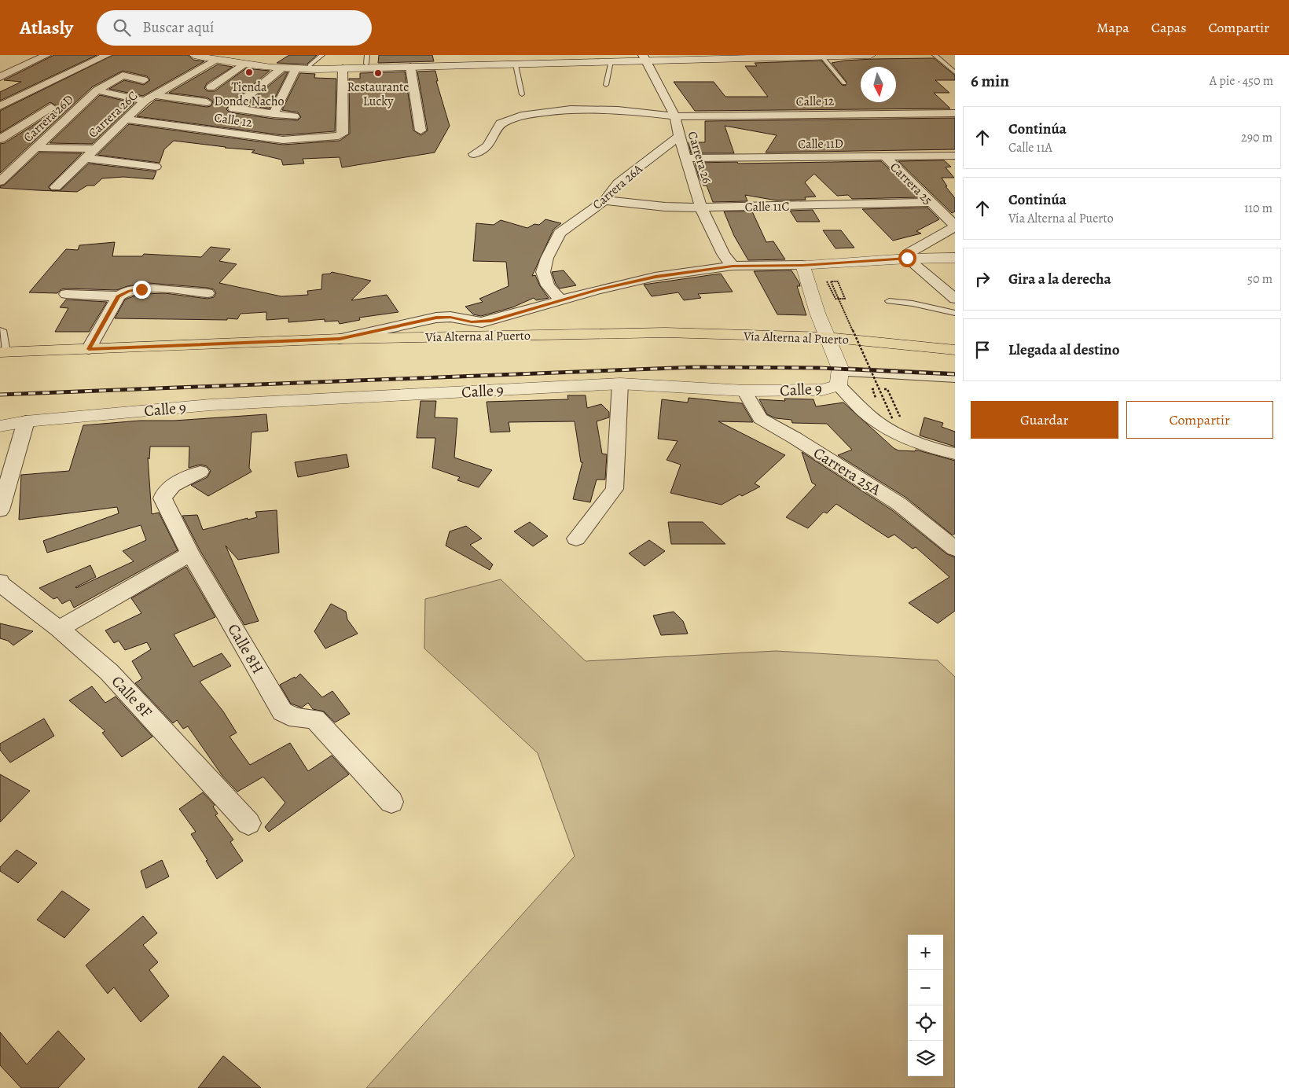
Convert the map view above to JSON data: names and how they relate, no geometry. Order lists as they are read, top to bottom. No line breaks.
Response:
{"streets":{"main road":["Vía Alterna al Puerto","Calle 9"],"street":["Calle 12","Carrera 26C","Carrera 26D","Calle 11D","Carrera 26","Carrera 25","Carrera 26A","Calle 11C","Carrera 25A","Calle 8H","Calle 8F"]},"crossings":[["Calle 12","Carrera 26C"],["Calle 12","Carrera 26"],["Calle 11D","Carrera 26"],["Calle 11D","Carrera 25"],["Carrera 26","Carrera 26A"],["Carrera 26","Calle 11C"],["Carrera 25","Calle 11C"],["Carrera 26A","Calle 11C"],["Calle 9","Carrera 25A"]],"places":["Tienda Donde Nacho","Restaurante Lucky"],"north":"bottom","page":{"header":"Atlasly","search":"Buscar aquí","nav":["Mapa","Capas","Compartir"],"heading":["6 min","A pie · 450 m"],"list":[["Continúa","Calle 11A","290 m"],["Continúa","Vía Alterna al Puerto","110 m"],["Gira a la derecha","50 m"],"Llegada al destino"],"buttons":["Guardar","Compartir"],"map_buttons":["+","−"]}}
